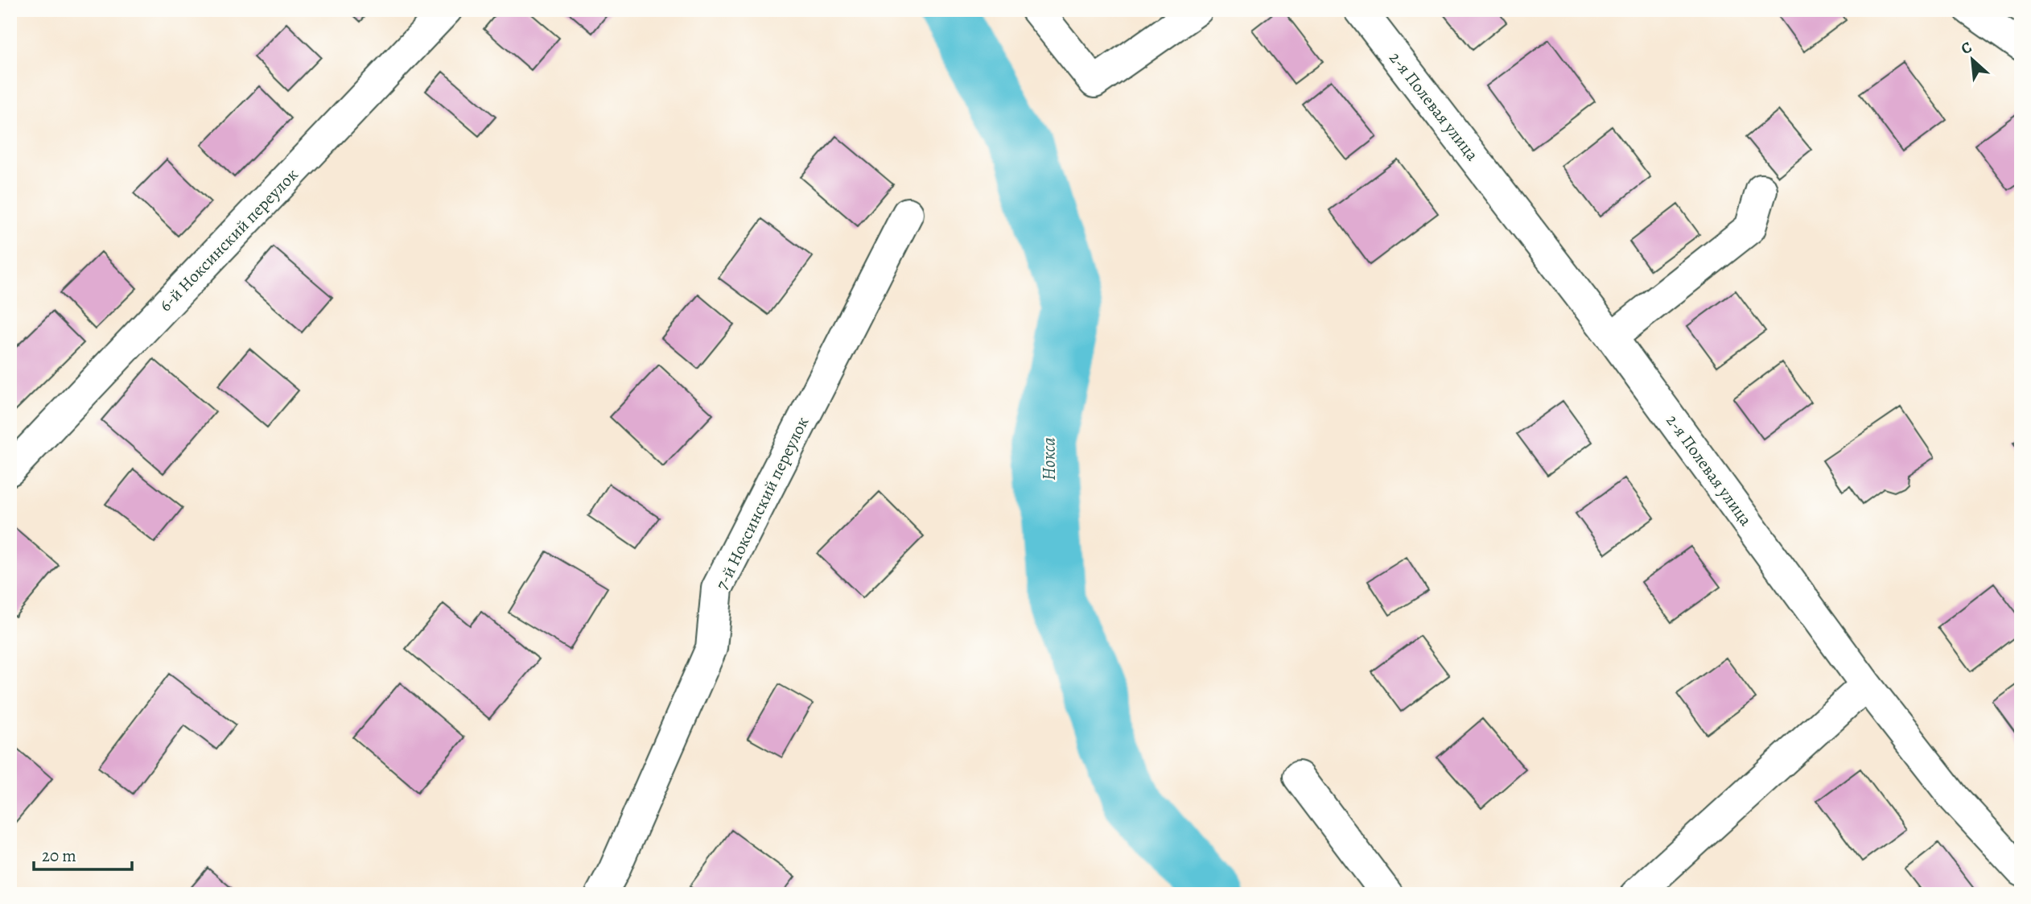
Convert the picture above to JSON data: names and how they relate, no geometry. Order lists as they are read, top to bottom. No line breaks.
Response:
{"streets":{"street":["2-я Полевая улица","6-й Ноксинский переулок","7-й Ноксинский переулок"]},"water":["Нокса"],"scale_bar":"20 m","north":"top left"}
